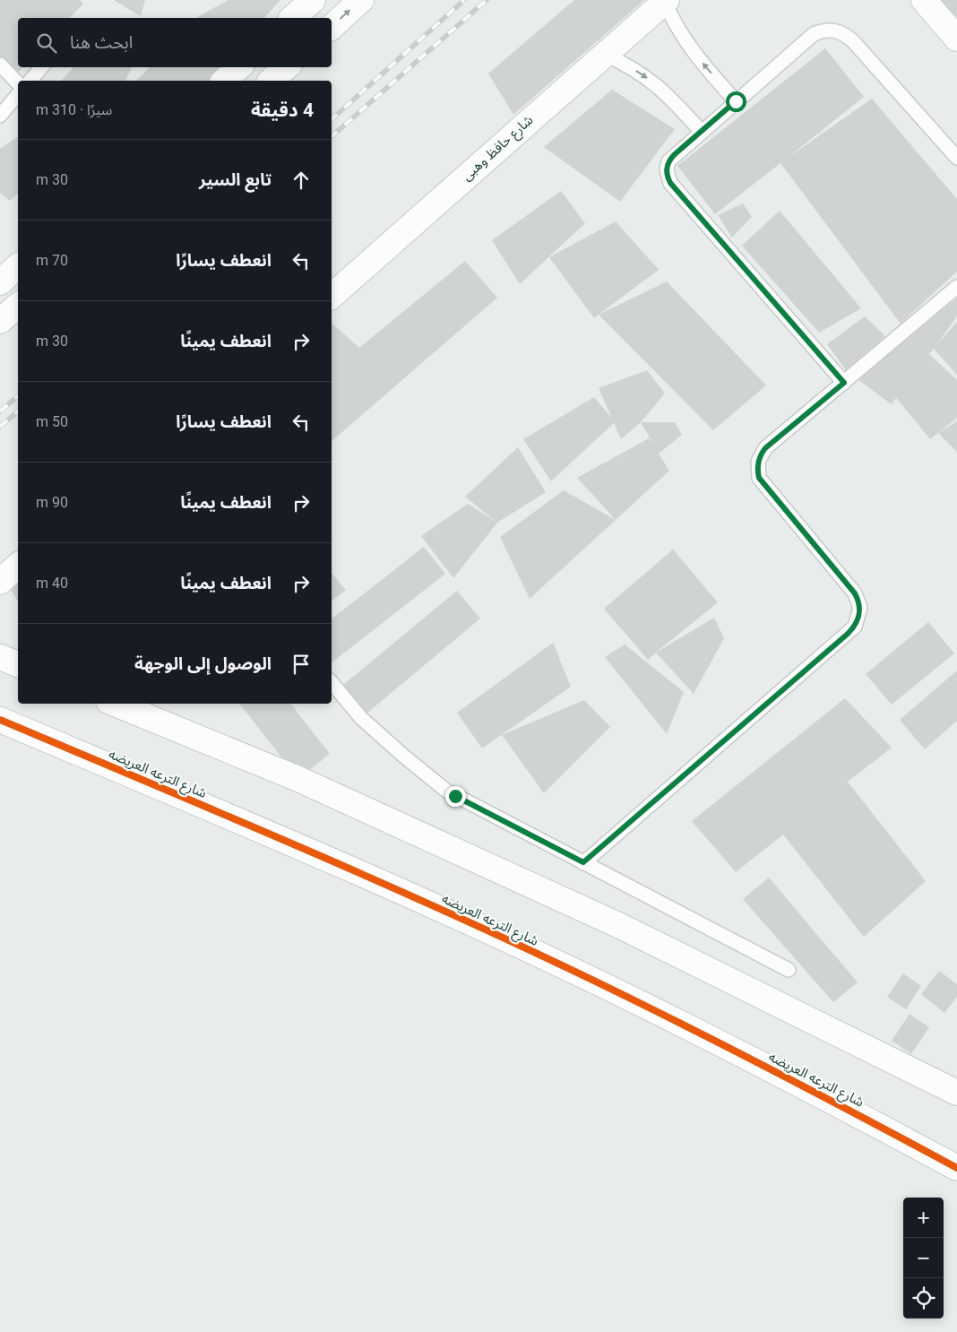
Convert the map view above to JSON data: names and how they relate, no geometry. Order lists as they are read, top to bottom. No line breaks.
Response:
{"streets":{"street":["شارع حافظ وهبى","شارع الترعه العريضه"]},"page":{"search":"ابحث هنا","heading":["4 دقيقة","سيرًا · 310 m"],"list":[["تابع السير","30 m"],["انعطف يسارًا","70 m"],["انعطف يمينًا","30 m"],["انعطف يسارًا","50 m"],["انعطف يمينًا","90 m"],["انعطف يمينًا","40 m"],"الوصول إلى الوجهة"],"map_buttons":["+","−"]}}
